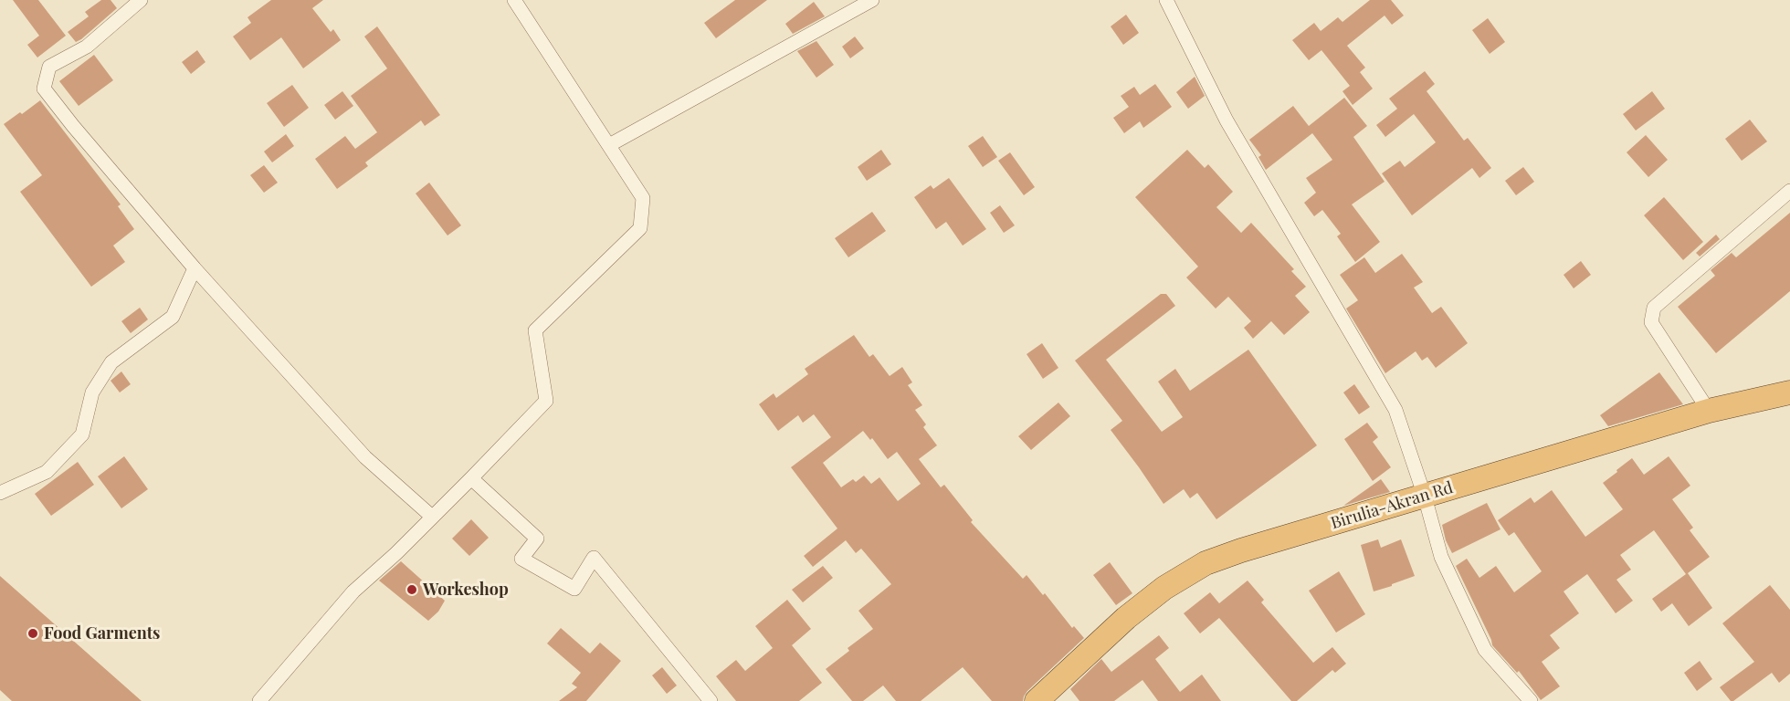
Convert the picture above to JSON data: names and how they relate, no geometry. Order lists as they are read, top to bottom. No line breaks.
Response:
{"streets":{"highway":["Birulia-Akran Rd"]},"places":["Workeshop","Food Garments"]}
